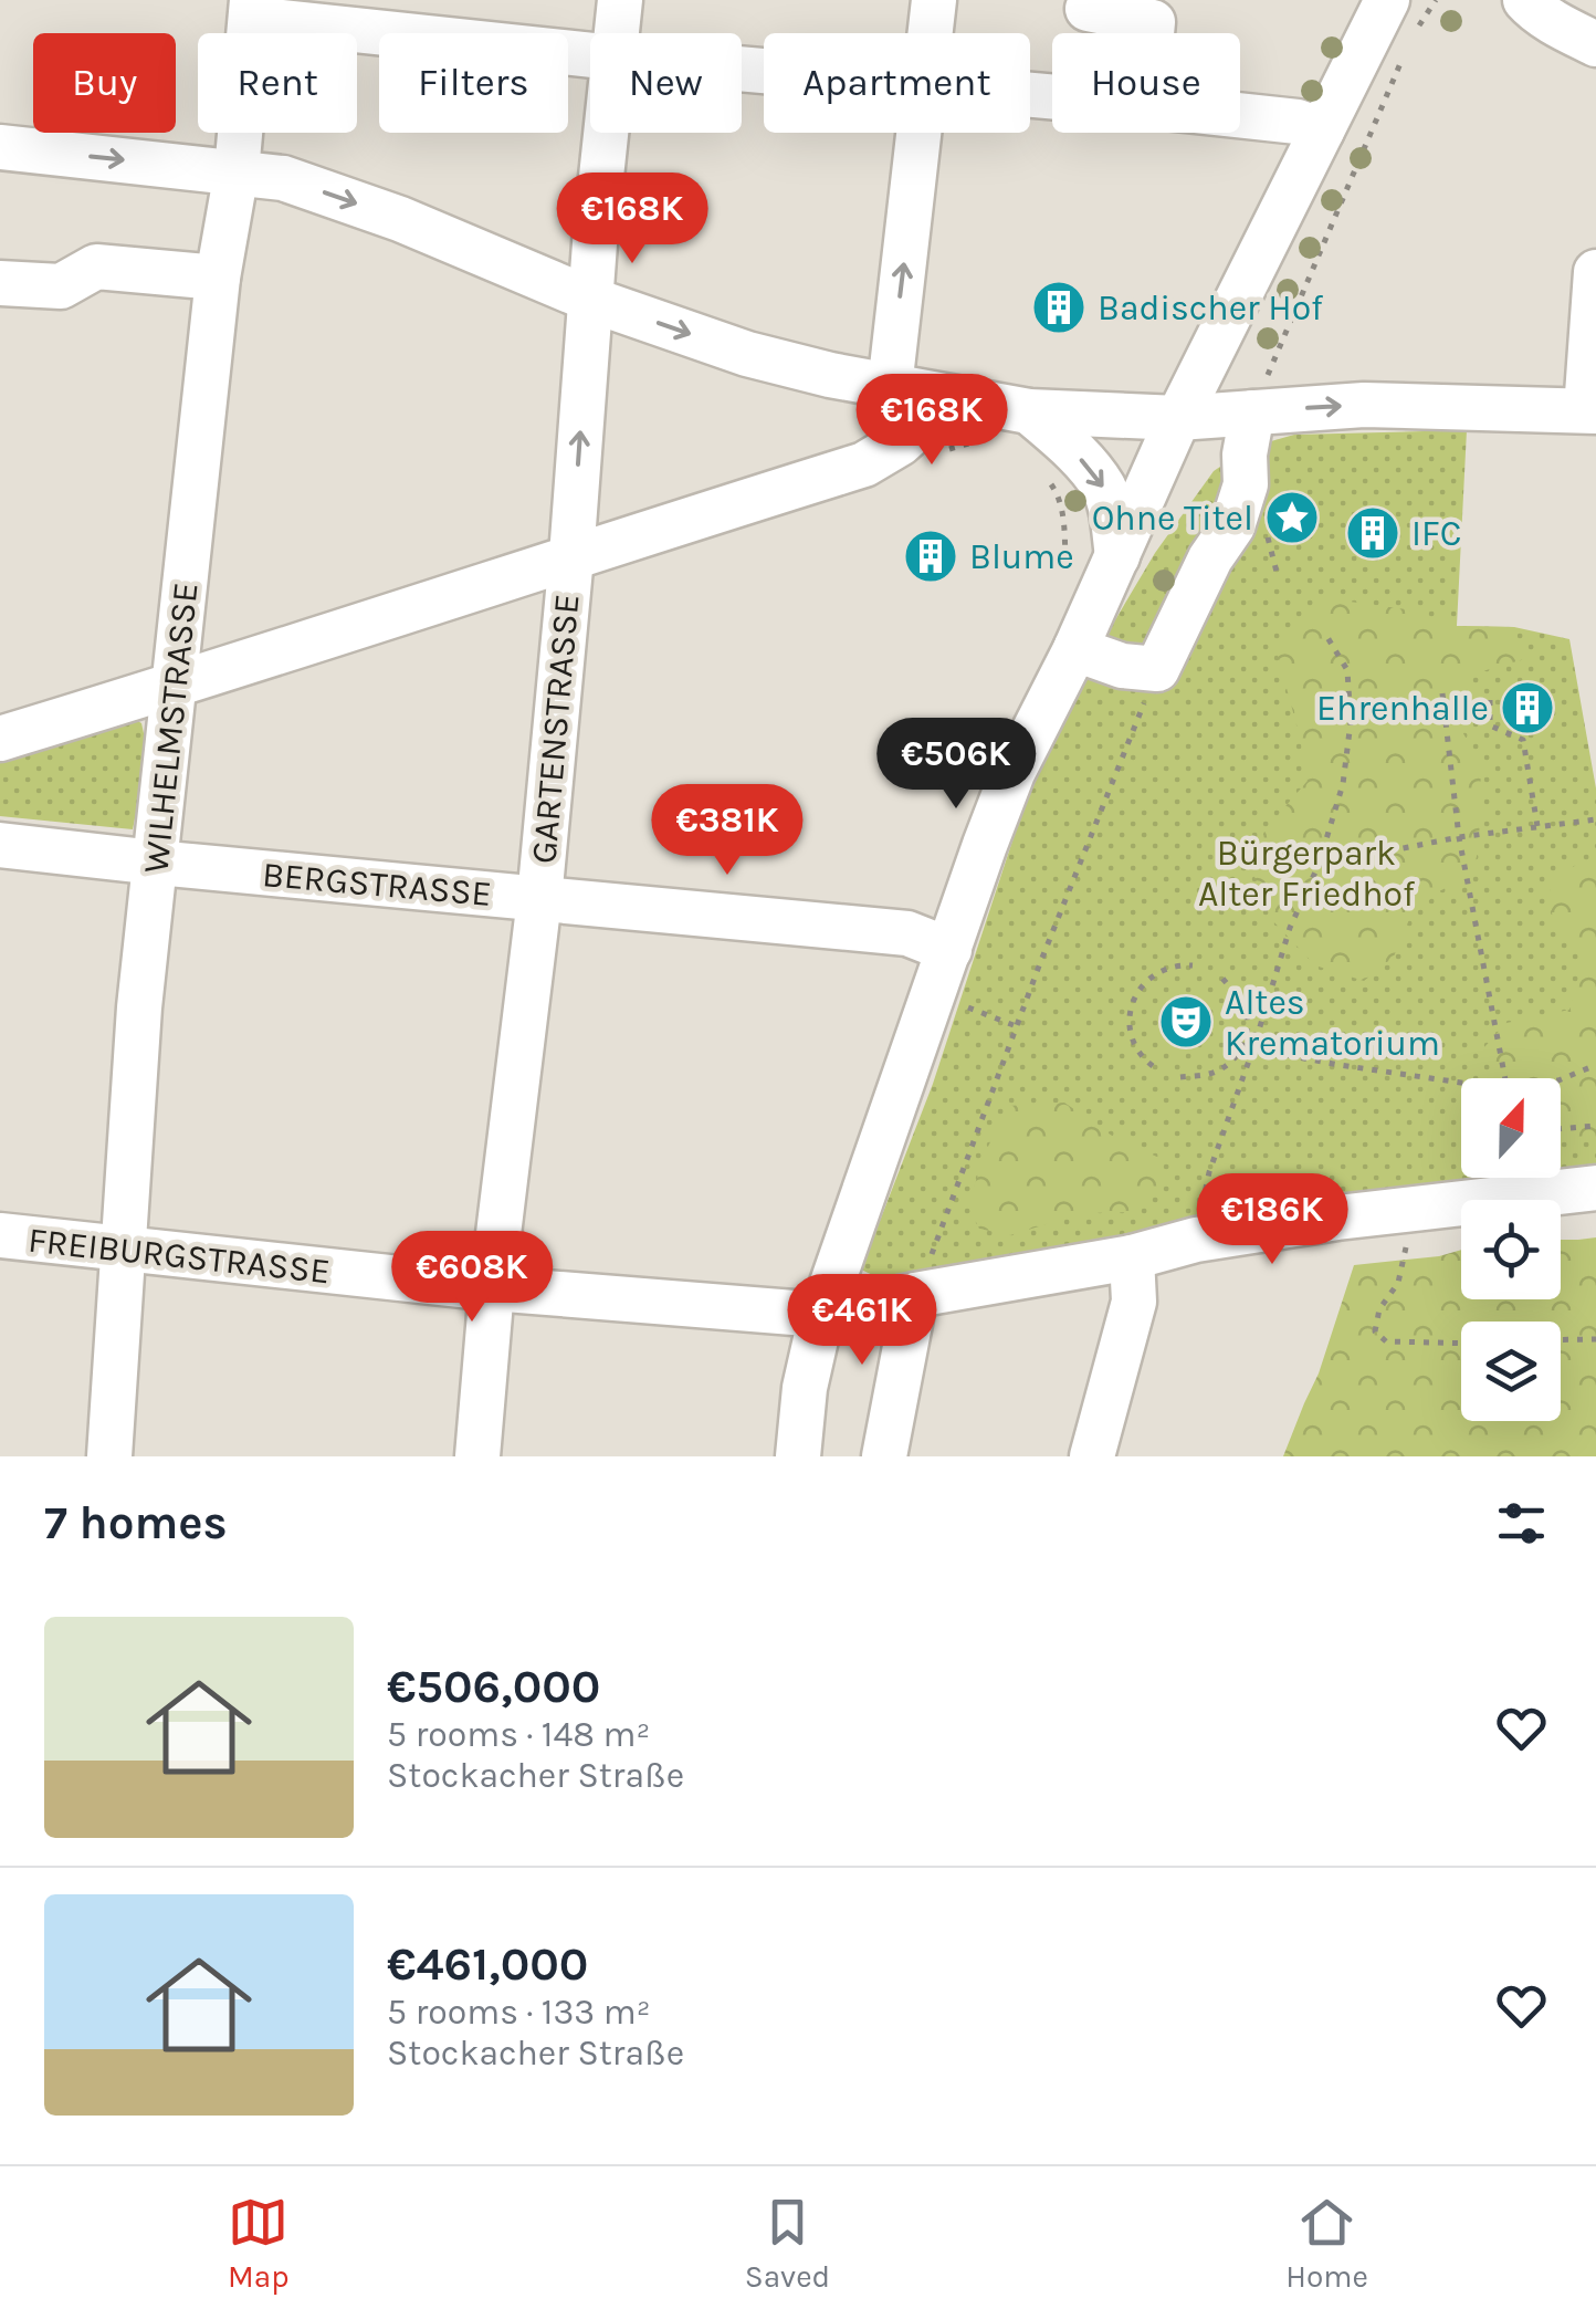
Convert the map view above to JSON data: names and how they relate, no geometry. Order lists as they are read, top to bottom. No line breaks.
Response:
{"streets":{"street":["WILHELMSTRASSE","GARTENSTRASSE","BERGSTRASSE","FREIBURGSTRASSE"]},"crossings":[["WILHELMSTRASSE","BERGSTRASSE"],["WILHELMSTRASSE","FREIBURGSTRASSE"],["GARTENSTRASSE","BERGSTRASSE"],["GARTENSTRASSE","FREIBURGSTRASSE"]],"parks":["Bürgerpark Alter Friedhof"],"places":{"building":["Badischer Hof","IFC","Blume","Ehrenhalle"],"place":["Ohne Titel"],"theatre":["Altes Krematorium"]},"north":"top","page":{"chip":["Buy","Rent","Filters","New","Apartment","House"],"price":["€168K","€168K","€506K","€381K","€186K","€608K","€461K"],"heading":"7 homes","list":[{"name":"€506,000","note":"5 rooms · 148 m² · Stockacher Straße"},{"name":"€461,000","note":"5 rooms · 133 m² · Stockacher Straße"}],"tabs":["Map","Saved","Home"]}}
